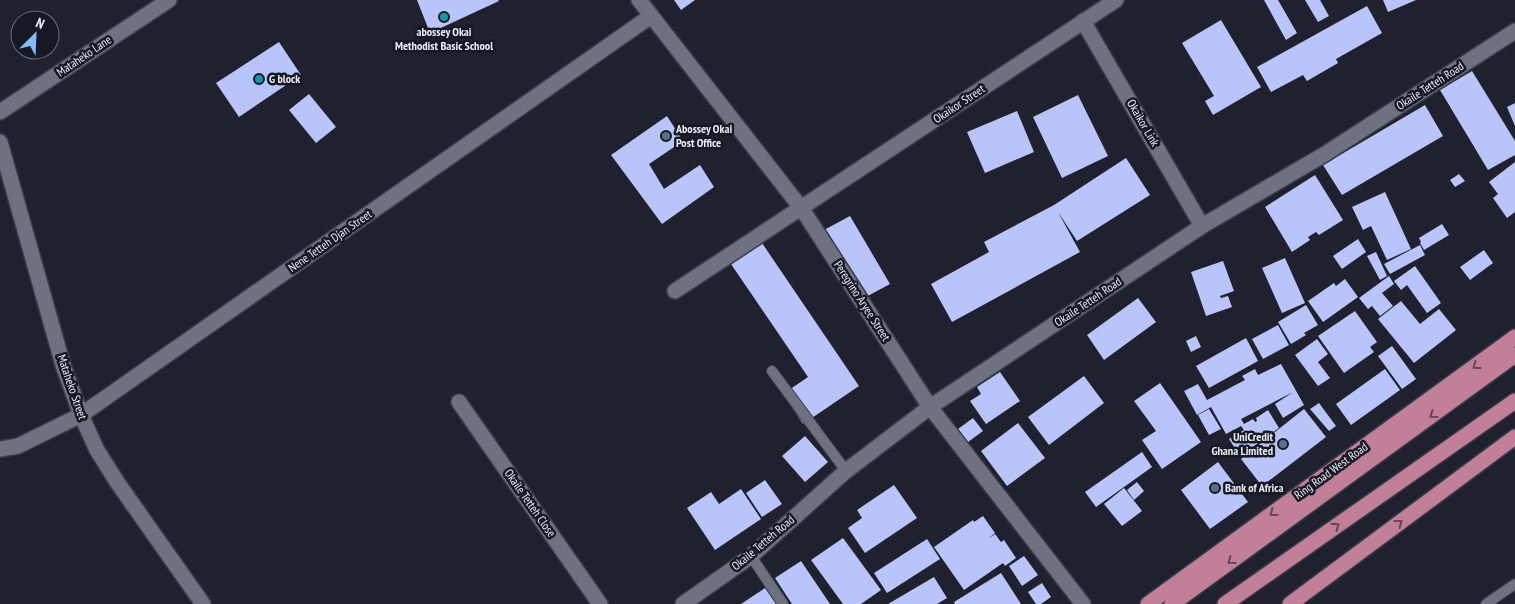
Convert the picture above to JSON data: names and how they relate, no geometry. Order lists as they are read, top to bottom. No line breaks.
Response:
{"streets":{"main road":["Ring Road West Road"],"street":["Mataheko Lane","Okaile Tetteh Road","Okaikor Street","Okaikor Link","Nene Tetteh Djan Street","Peregrino Aryee Street","Mataheko Street","Okaile Tetteh Close"]},"crossings":[["Okaile Tetteh Road","Okaikor Link"],["Okaile Tetteh Road","Peregrino Aryee Street"],["Okaikor Street","Okaikor Link"],["Okaikor Street","Peregrino Aryee Street"],["Nene Tetteh Djan Street","Peregrino Aryee Street"],["Nene Tetteh Djan Street","Mataheko Street"]],"places":["abossey Okai Methodist Basic School","G block","Abossey Okai Post Office","UniCredit Ghana Limited","Bank of Africa"],"north":"top right"}
